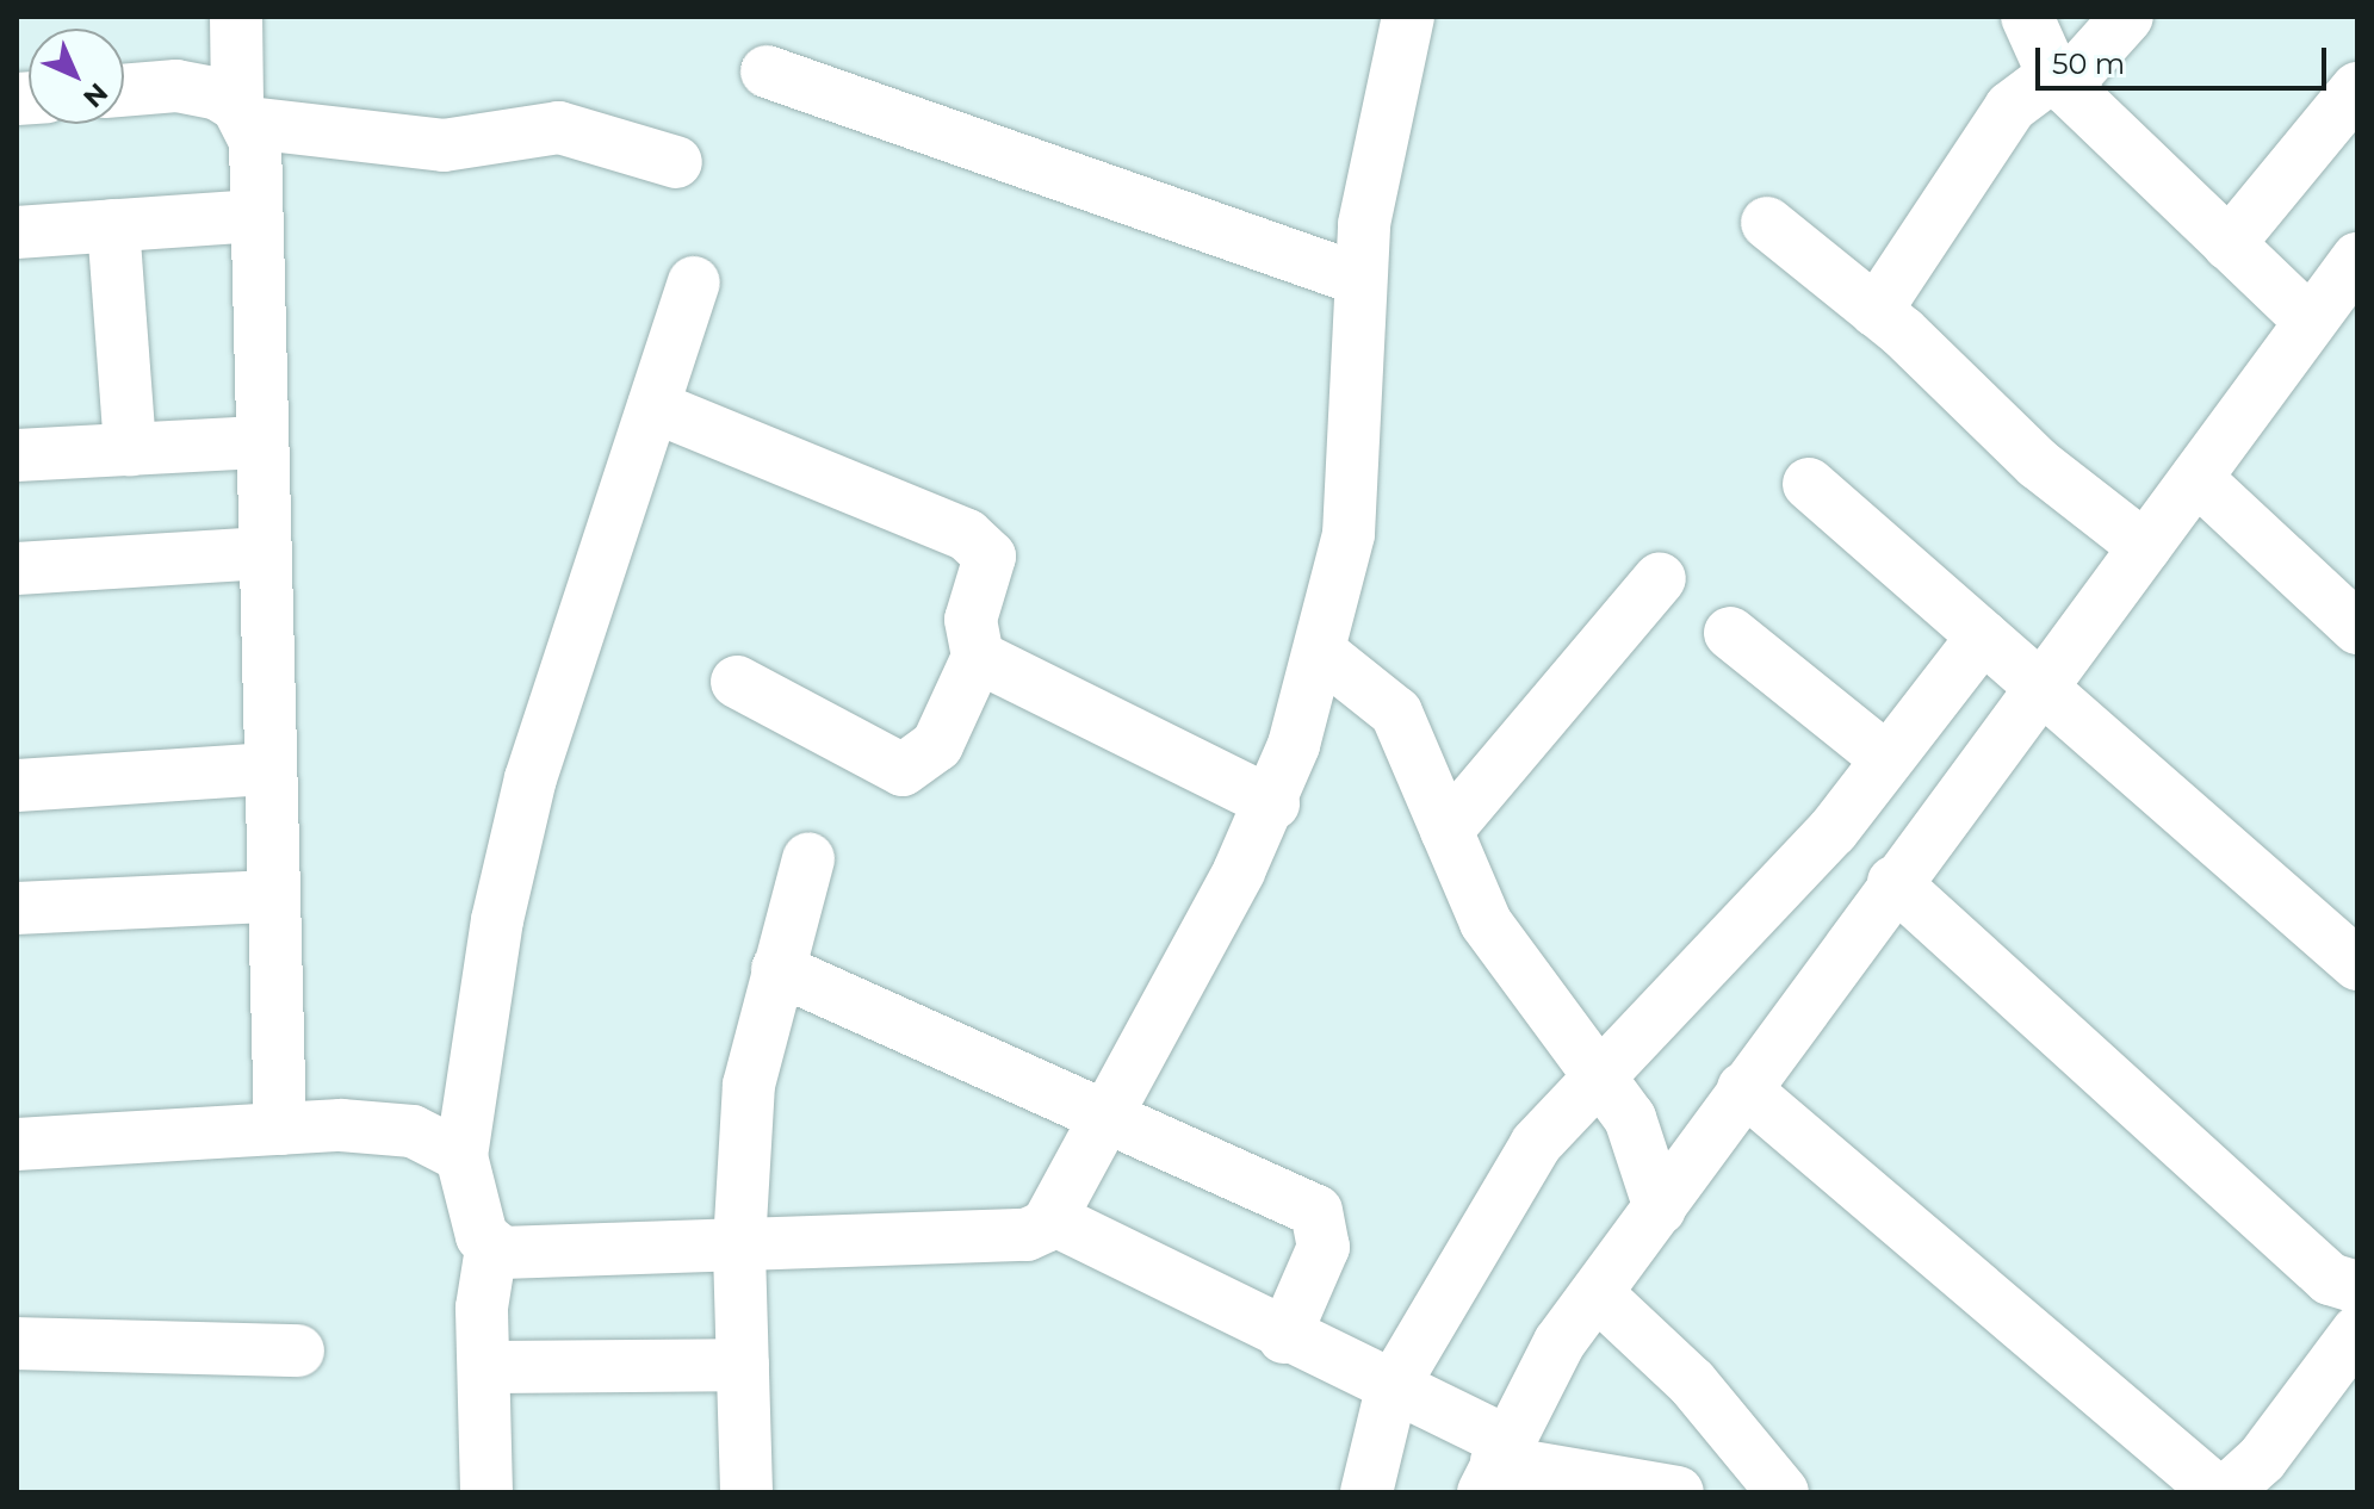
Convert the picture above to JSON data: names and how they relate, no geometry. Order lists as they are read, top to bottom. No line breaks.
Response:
{"scale_bar":"50 m","north":"bottom right"}
